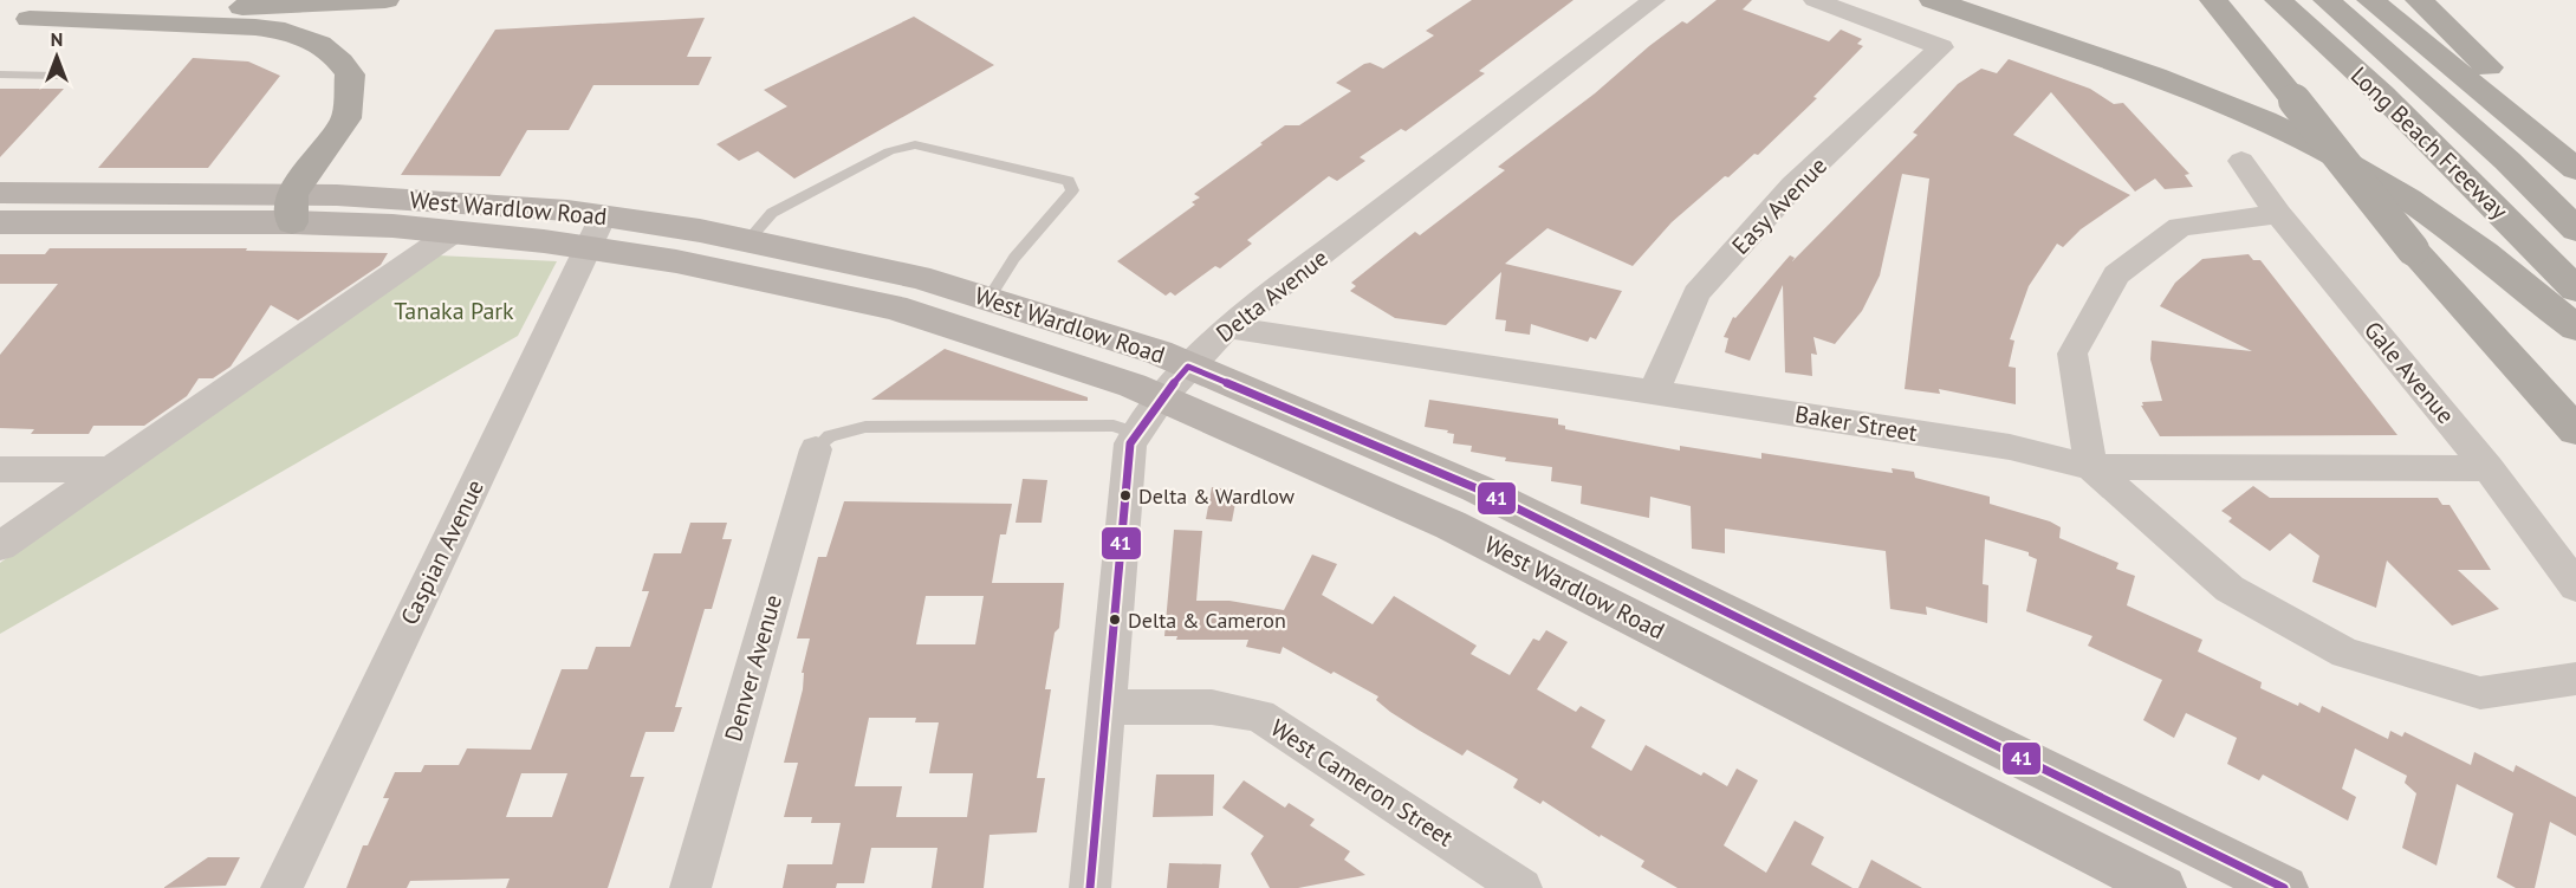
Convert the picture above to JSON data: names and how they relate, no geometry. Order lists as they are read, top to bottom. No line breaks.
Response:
{"streets":{"highway":["Long Beach Freeway"],"main road":["West Wardlow Road"],"street":["Easy Avenue","Delta Avenue","Gale Avenue","Baker Street","Caspian Avenue","Denver Avenue","West Cameron Street"]},"crossings":[["Easy Avenue","Baker Street"],["West Wardlow Road","Delta Avenue"],["West Wardlow Road","Caspian Avenue"],["Delta Avenue","Baker Street"],["Delta Avenue","West Cameron Street"],["Gale Avenue","Baker Street"]],"parks":["Tanaka Park"],"places":["Delta & Wardlow","Delta & Cameron"],"lines":["transit line 41"],"north":"top"}
